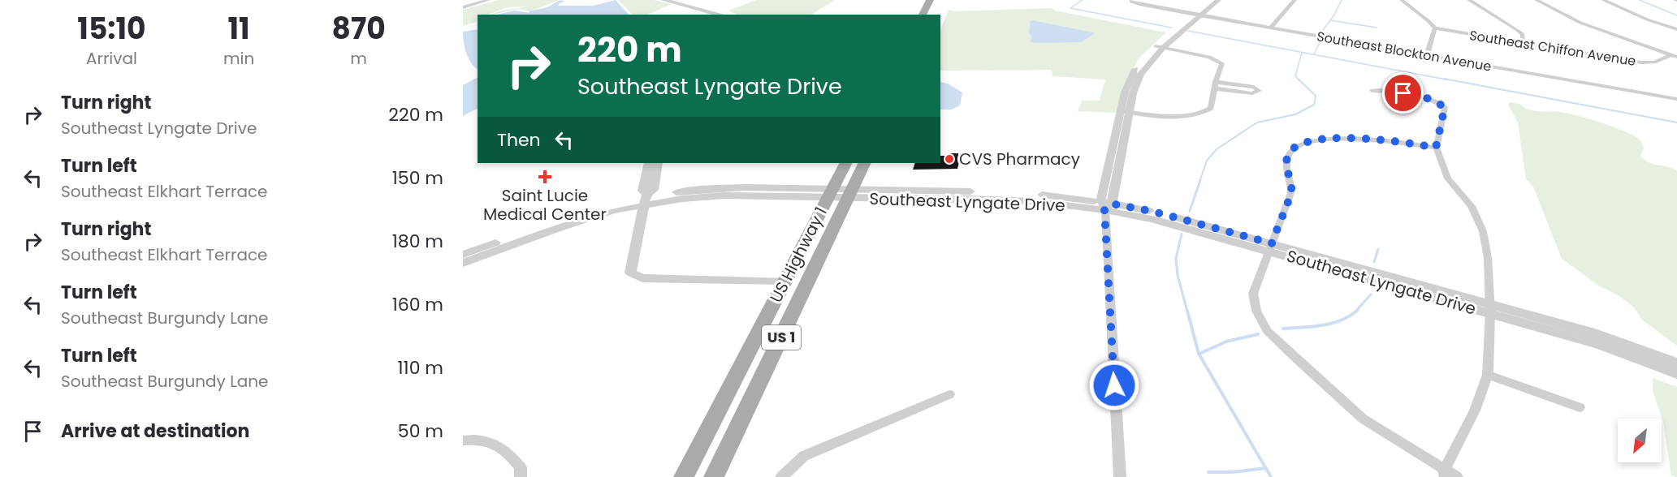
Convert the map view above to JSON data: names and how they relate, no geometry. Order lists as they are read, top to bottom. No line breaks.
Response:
{"streets":{"main road":["US Highway 1","US 1"],"street":["Southeast Chiffon Avenue","Southeast Blockton Avenue","Southeast Lyngate Drive"]},"crossings":[["Southeast Lyngate Drive","US Highway 1"]],"places":{"other":["CVS Pharmacy"],"health":["Saint Lucie Medical Center"]},"north":"bottom left","page":{"eta":["15:10","Arrival","11","min","870","m"],"turn":["220 m","Southeast Lyngate Drive"],"list":[{"name":"Turn right","note":"Southeast Lyngate Drive","value":"220 m"},{"name":"Turn left","note":"Southeast Elkhart Terrace","value":"150 m"},{"name":"Turn right","note":"Southeast Elkhart Terrace","value":"180 m"},{"name":"Turn left","note":"Southeast Burgundy Lane","value":"160 m"},{"name":"Turn left","note":"Southeast Burgundy Lane","value":"110 m"},{"name":"Arrive at destination","value":"50 m"}],"then":"Then"}}
